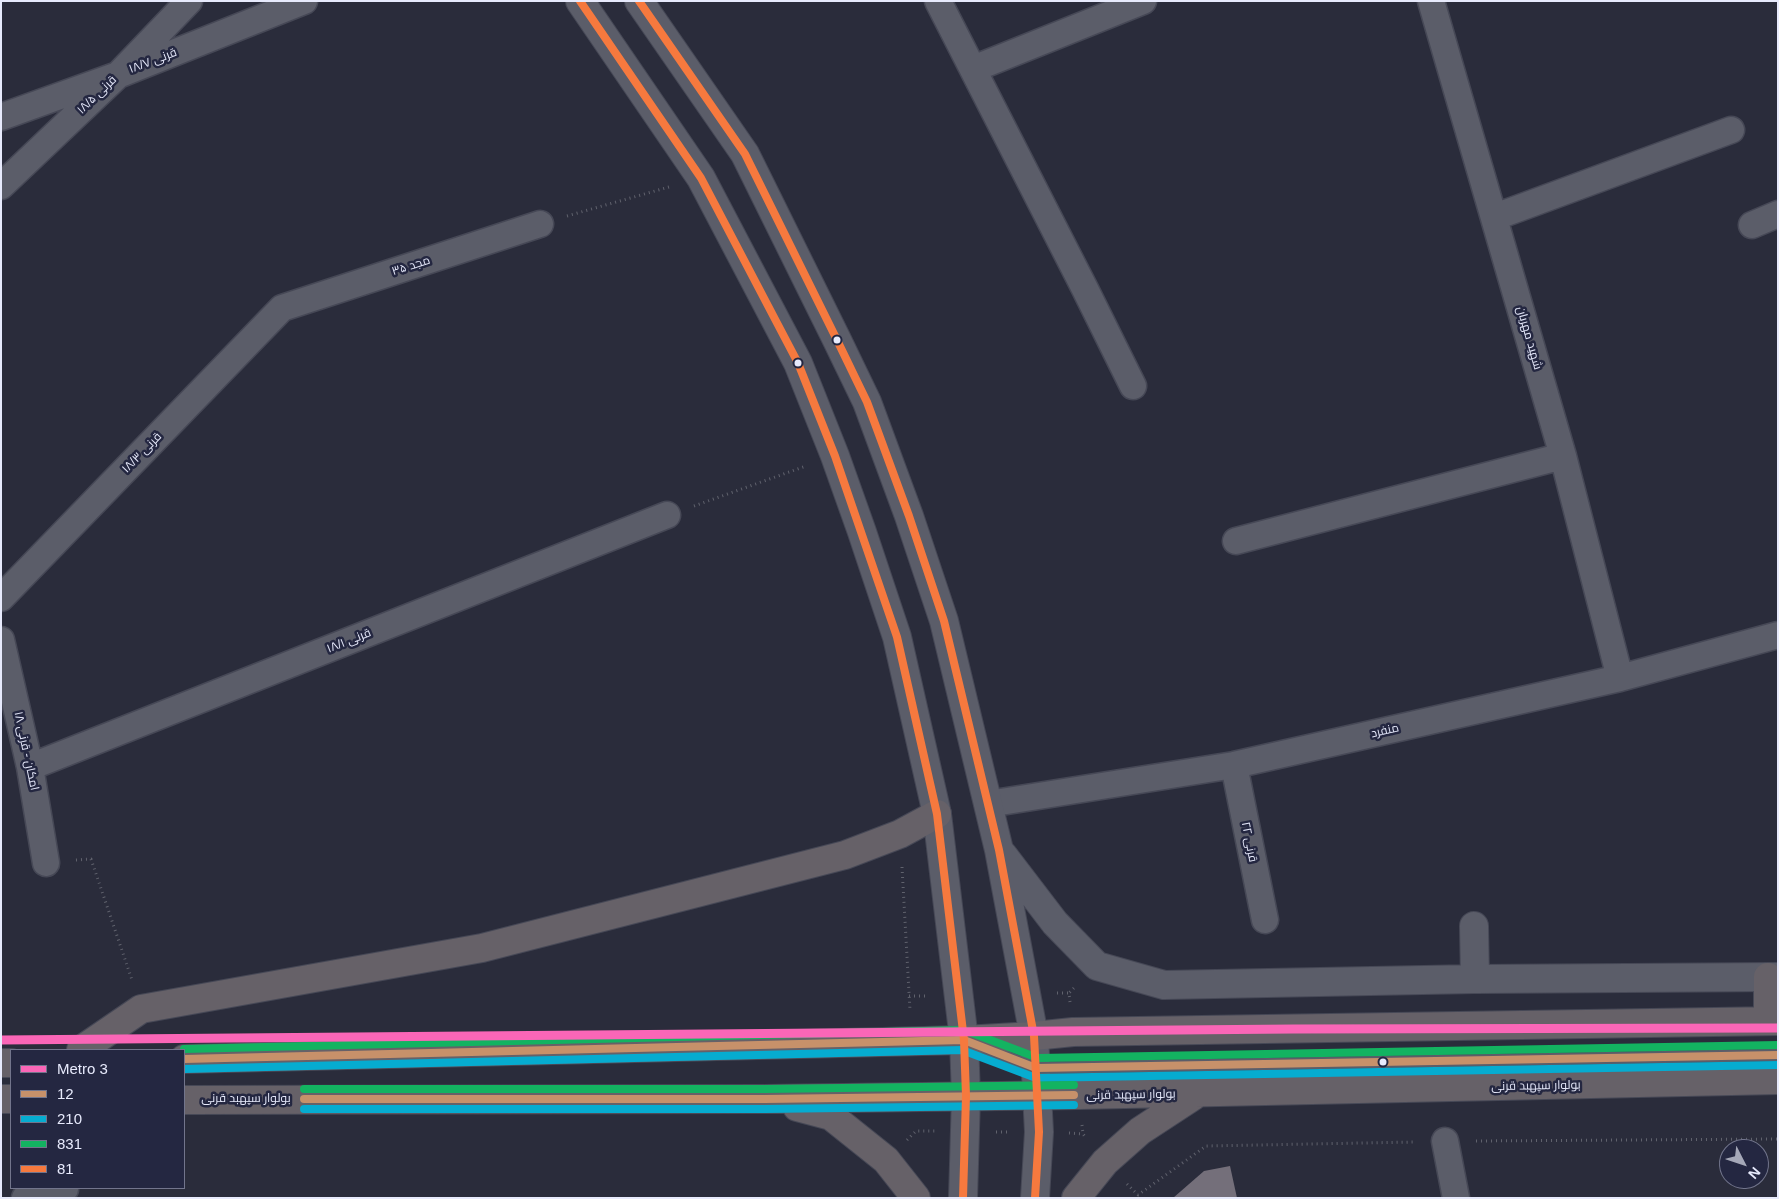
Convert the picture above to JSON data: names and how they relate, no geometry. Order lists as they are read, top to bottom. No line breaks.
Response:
{"streets":{"main road":["بولوار سپهبد قرنی"],"street":["قرنی ۱۸/۷","قرنی ۱۸/۵","مجد ۳۵","شهید مهربان","قرنی ۱۸/۳","قرنی ۱۸/۱","منفرد","امکان - قرنی ۱۸","قرنی ۲۲"]},"crossings":[["قرنی ۱۸/۷","قرنی ۱۸/۵"],["مجد ۳۵","قرنی ۱۸/۳"],["شهید مهربان","منفرد"],["قرنی ۱۸/۱","امکان - قرنی ۱۸"],["منفرد","قرنی ۲۲"]],"lines":["transit line 81","metro line 3","transit line 831","transit line 12","transit line 210"],"legend":["Metro 3","12","210","831","81"],"north":"bottom right"}
